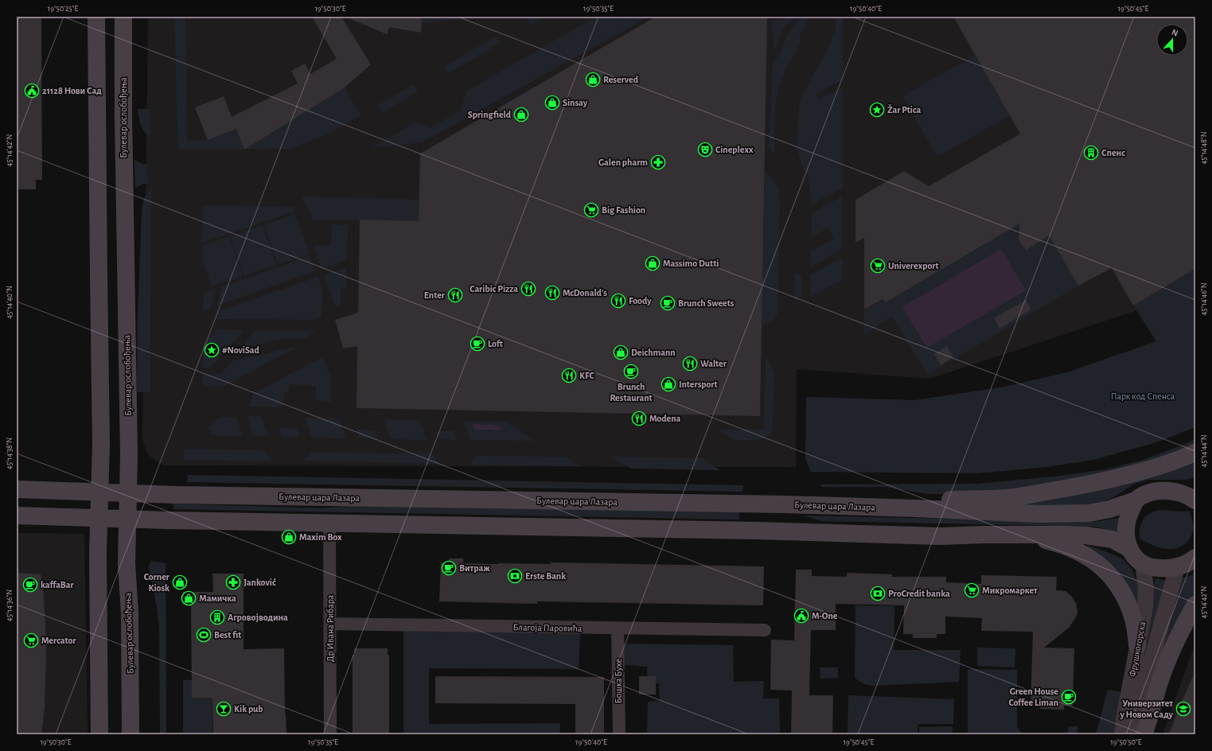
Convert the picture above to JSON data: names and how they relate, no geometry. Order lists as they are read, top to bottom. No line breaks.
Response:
{"streets":{"main road":["Булевар ослобођења","Булевар цара Лазара"],"street":["Благоја Паровића","Др Ивана Рибара","Фрушкогорска","Бошка Бухе"]},"crossings":[["Булевар ослобођења","Булевар цара Лазара"],["Благоја Паровића","Др Ивана Рибара"],["Благоја Паровића","Бошка Бухе"]],"parks":["Парк код Спенса"],"places":{"shop":["Reserved","Sinsay","Springfield","Massimo Dutti","Deichmann","Intersport","Maxim Box","Corner Kiosk","Мамичка"],"public building":["21128 Нови Сад","M-One"],"place":["Žar Ptica","#NoviSad"],"theatre":["Cineplexx"],"building":["Спенс","Агровојводина"],"pharmacy":["Galen pharm","Janković"],"supermarket":["Big Fashion","Univerexport","Микромаркет","Mercator"],"restaurant":["Caribic Pizza","McDonald's","Enter","Foody","Walter","KFC","Modena"],"cafe":["Brunch Sweets","Loft","Brunch Restaurant","Витраж","kaffaBar","Green House Coffee Liman"],"bank":["Erste Bank","ProCredit banka"],"sports":["Best fit"],"bar":["Kik pub"],"school or university":["Универзитет у Новом Саду"]},"north":"top","coordinates":["19°50'25\"E","19°50'30\"E","19°50'35\"E","19°50'40\"E","19°50'45\"E","45°14'48\"N","45°14'42\"N","45°14'46\"N","45°14'40\"N","45°14'44\"N","45°14'38\"N","45°14'36\"N","19°50'50\"E"]}
